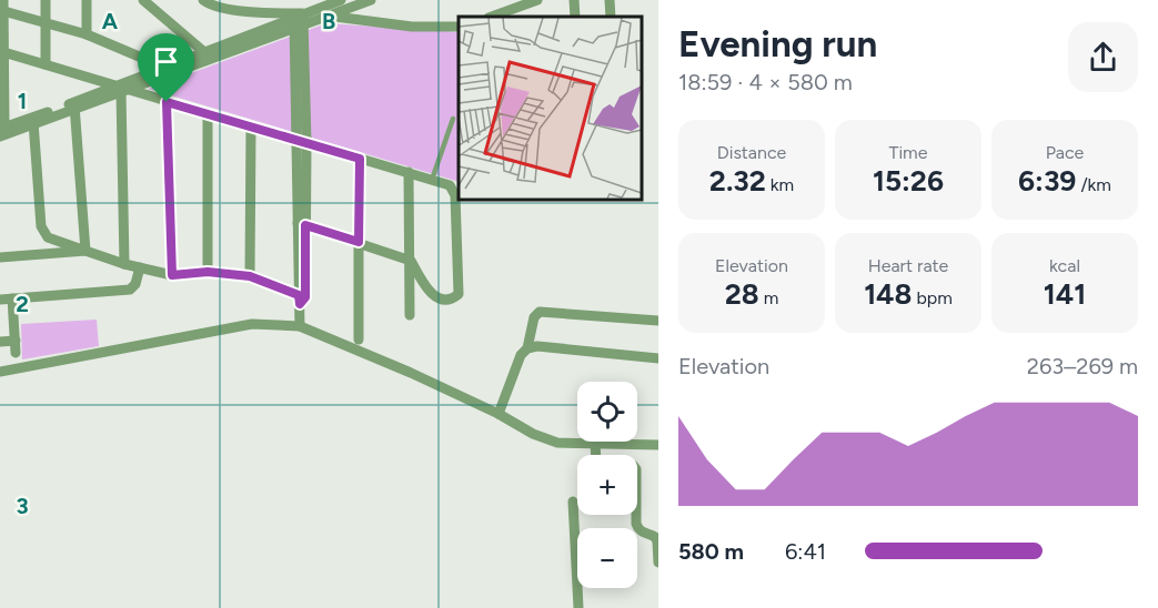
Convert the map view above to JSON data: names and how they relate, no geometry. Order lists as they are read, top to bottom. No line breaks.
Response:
{"page":{"heading":["Evening run","18:59 · 4 × 580 m"],"stats":[["Distance","2.32 km"],["Time","15:26"],["Pace","6:39 /km"],["Elevation","28 m"],["Heart rate","148 bpm"],["kcal","141"]],"chart":["Elevation","263–269 m"],"map_buttons":["+","−"],"list":[{"name":"580 m","note":"6:41"}]},"grid":{"columns":["A","B"],"rows":["1","2","3"]}}
